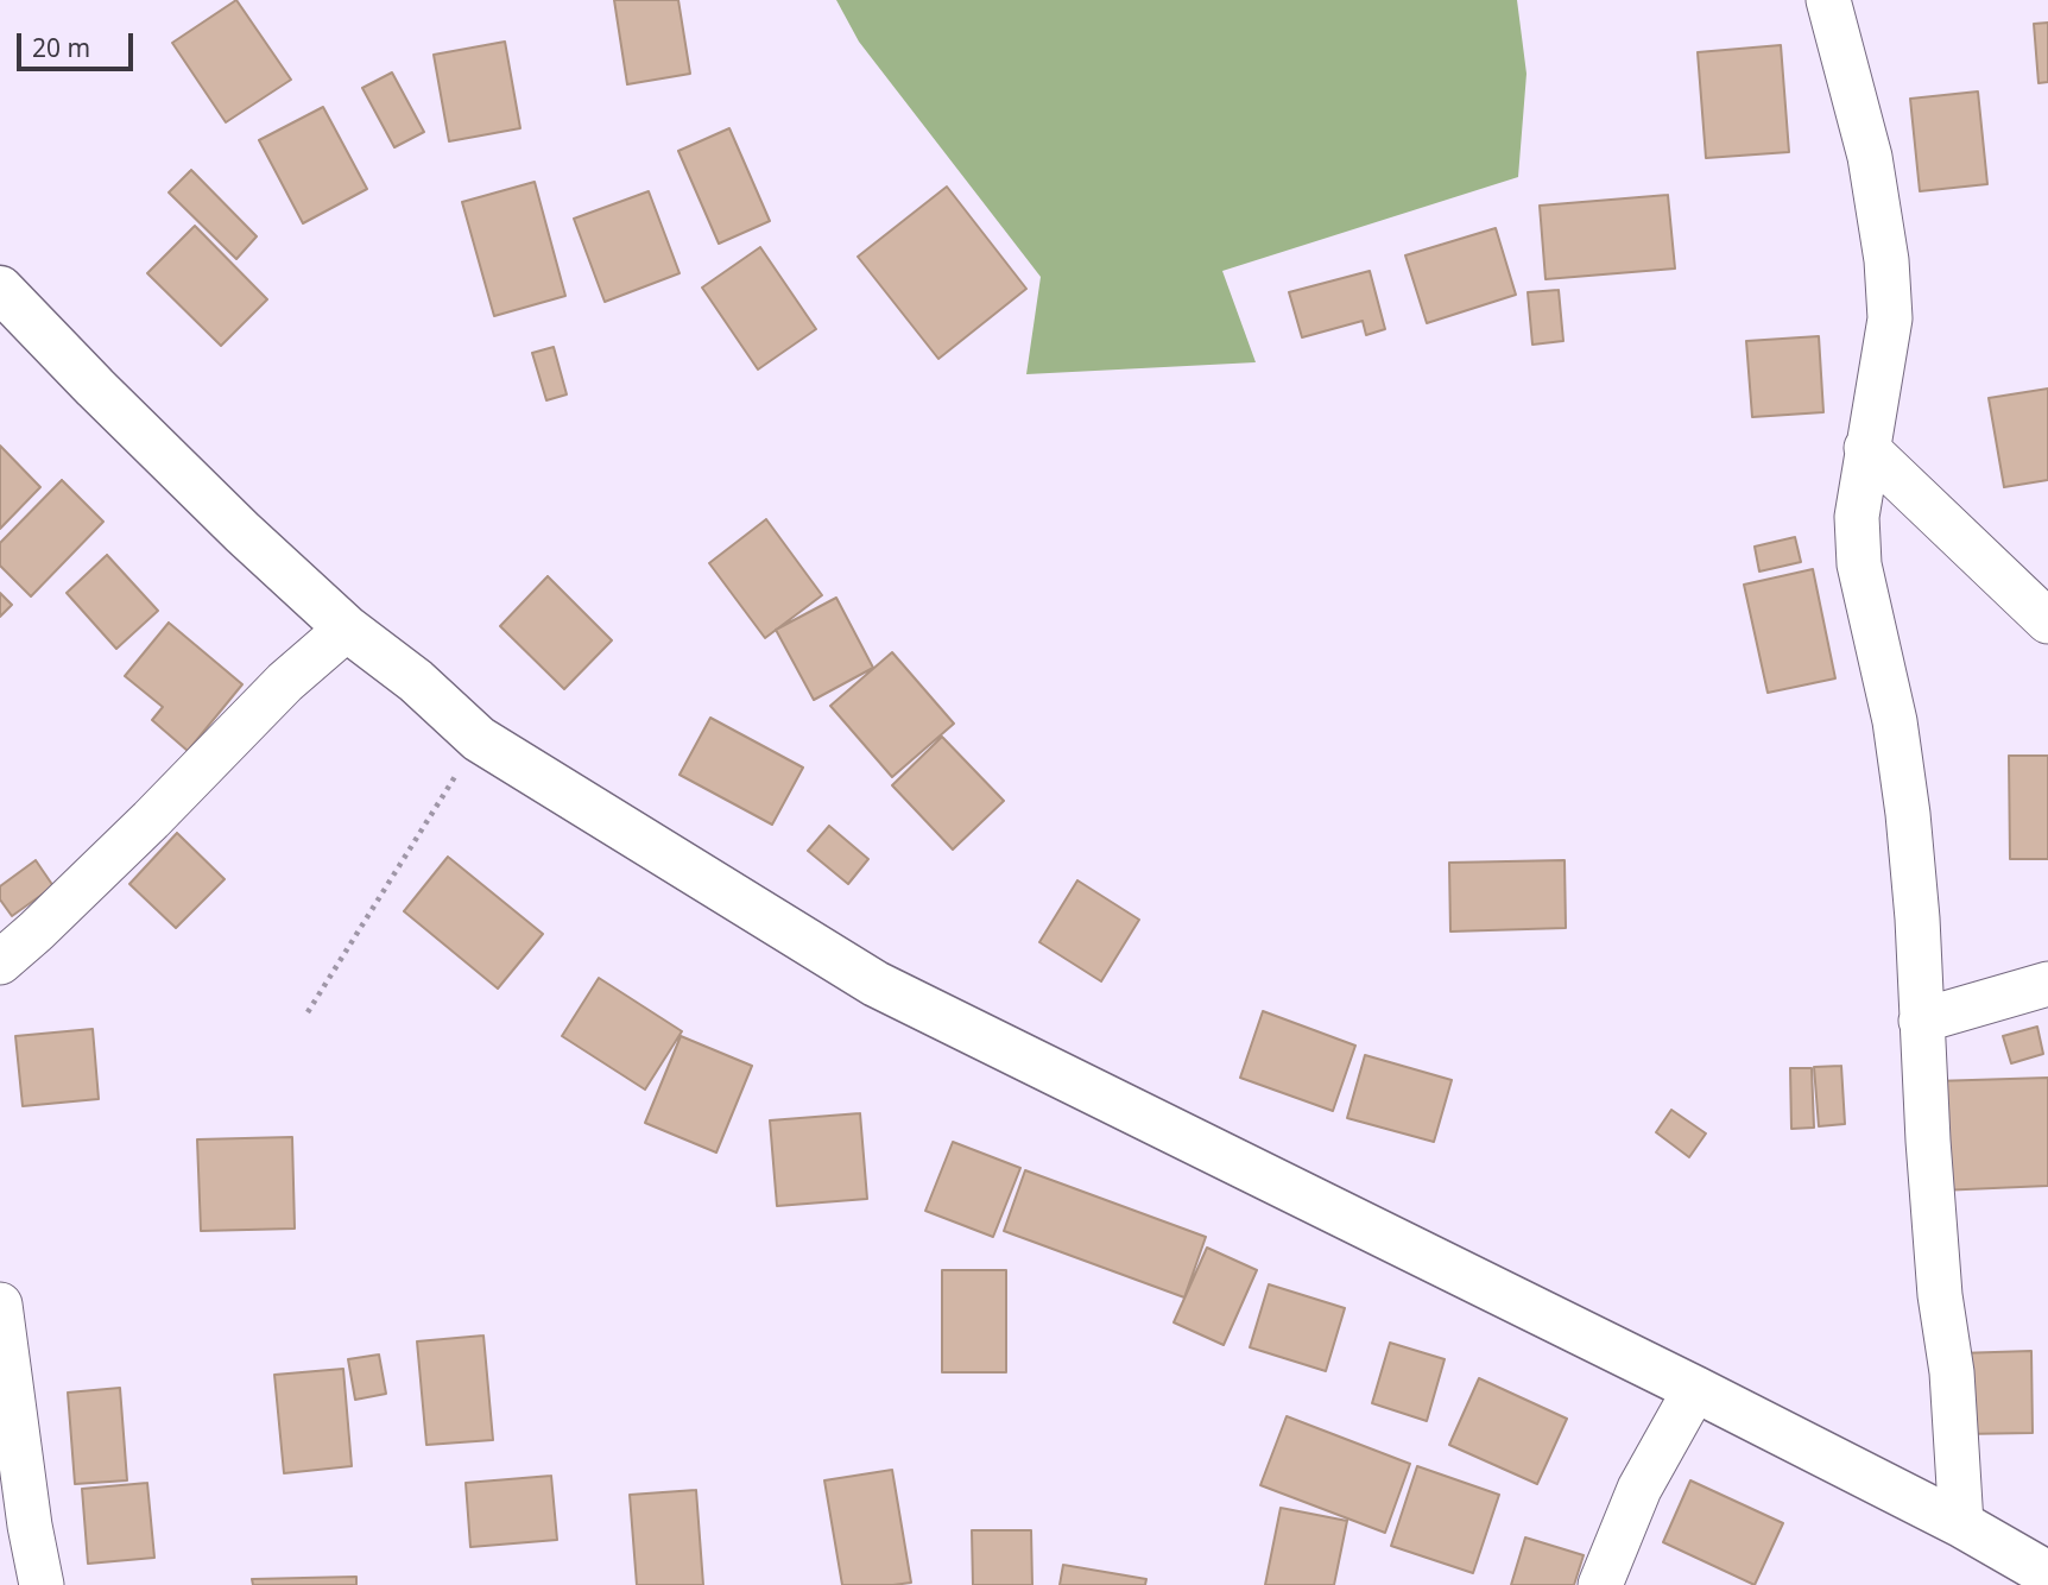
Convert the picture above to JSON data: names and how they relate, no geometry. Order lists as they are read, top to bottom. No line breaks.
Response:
{"scale_bar":"20 m"}
